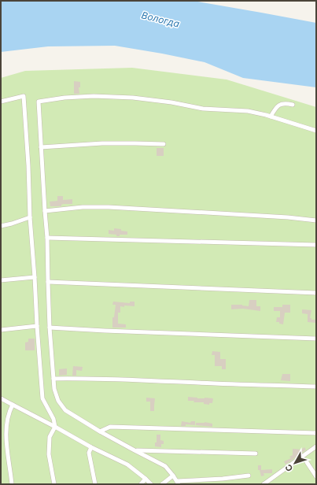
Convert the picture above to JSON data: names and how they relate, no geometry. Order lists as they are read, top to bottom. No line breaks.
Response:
{"water":["Вологда"],"north":"bottom left"}
